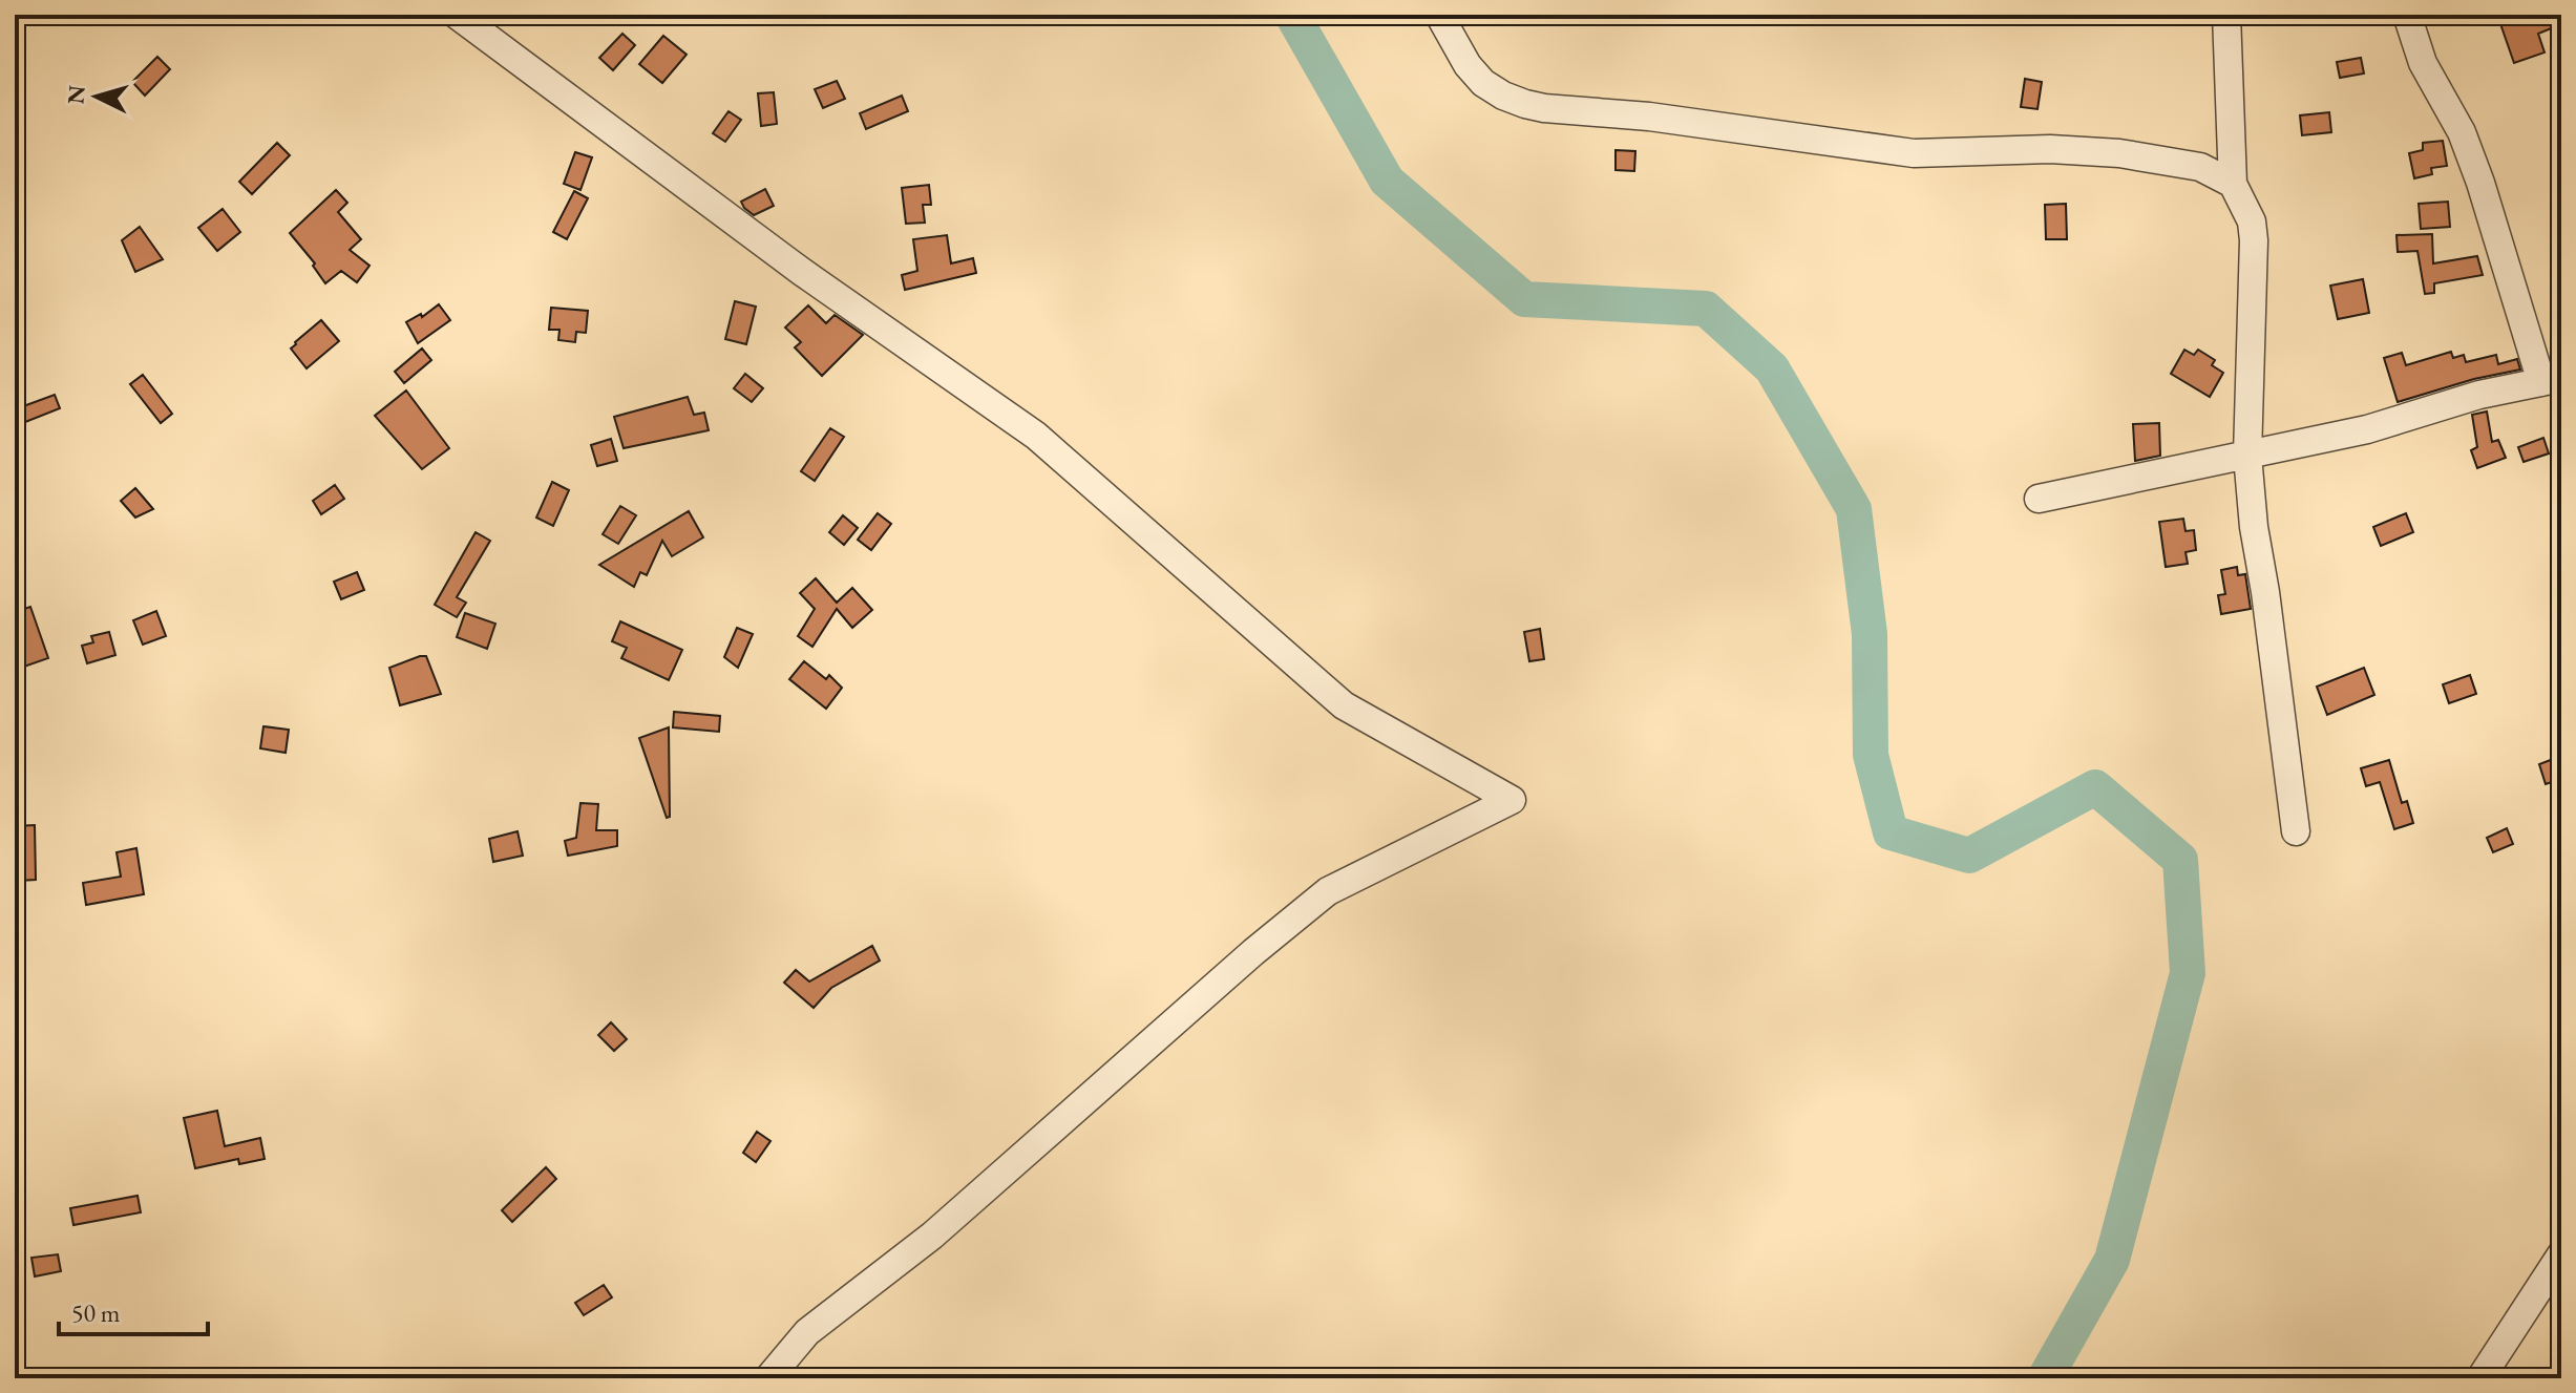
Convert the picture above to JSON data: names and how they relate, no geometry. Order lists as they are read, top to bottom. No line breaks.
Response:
{"scale_bar":"50 m","north":"left"}
